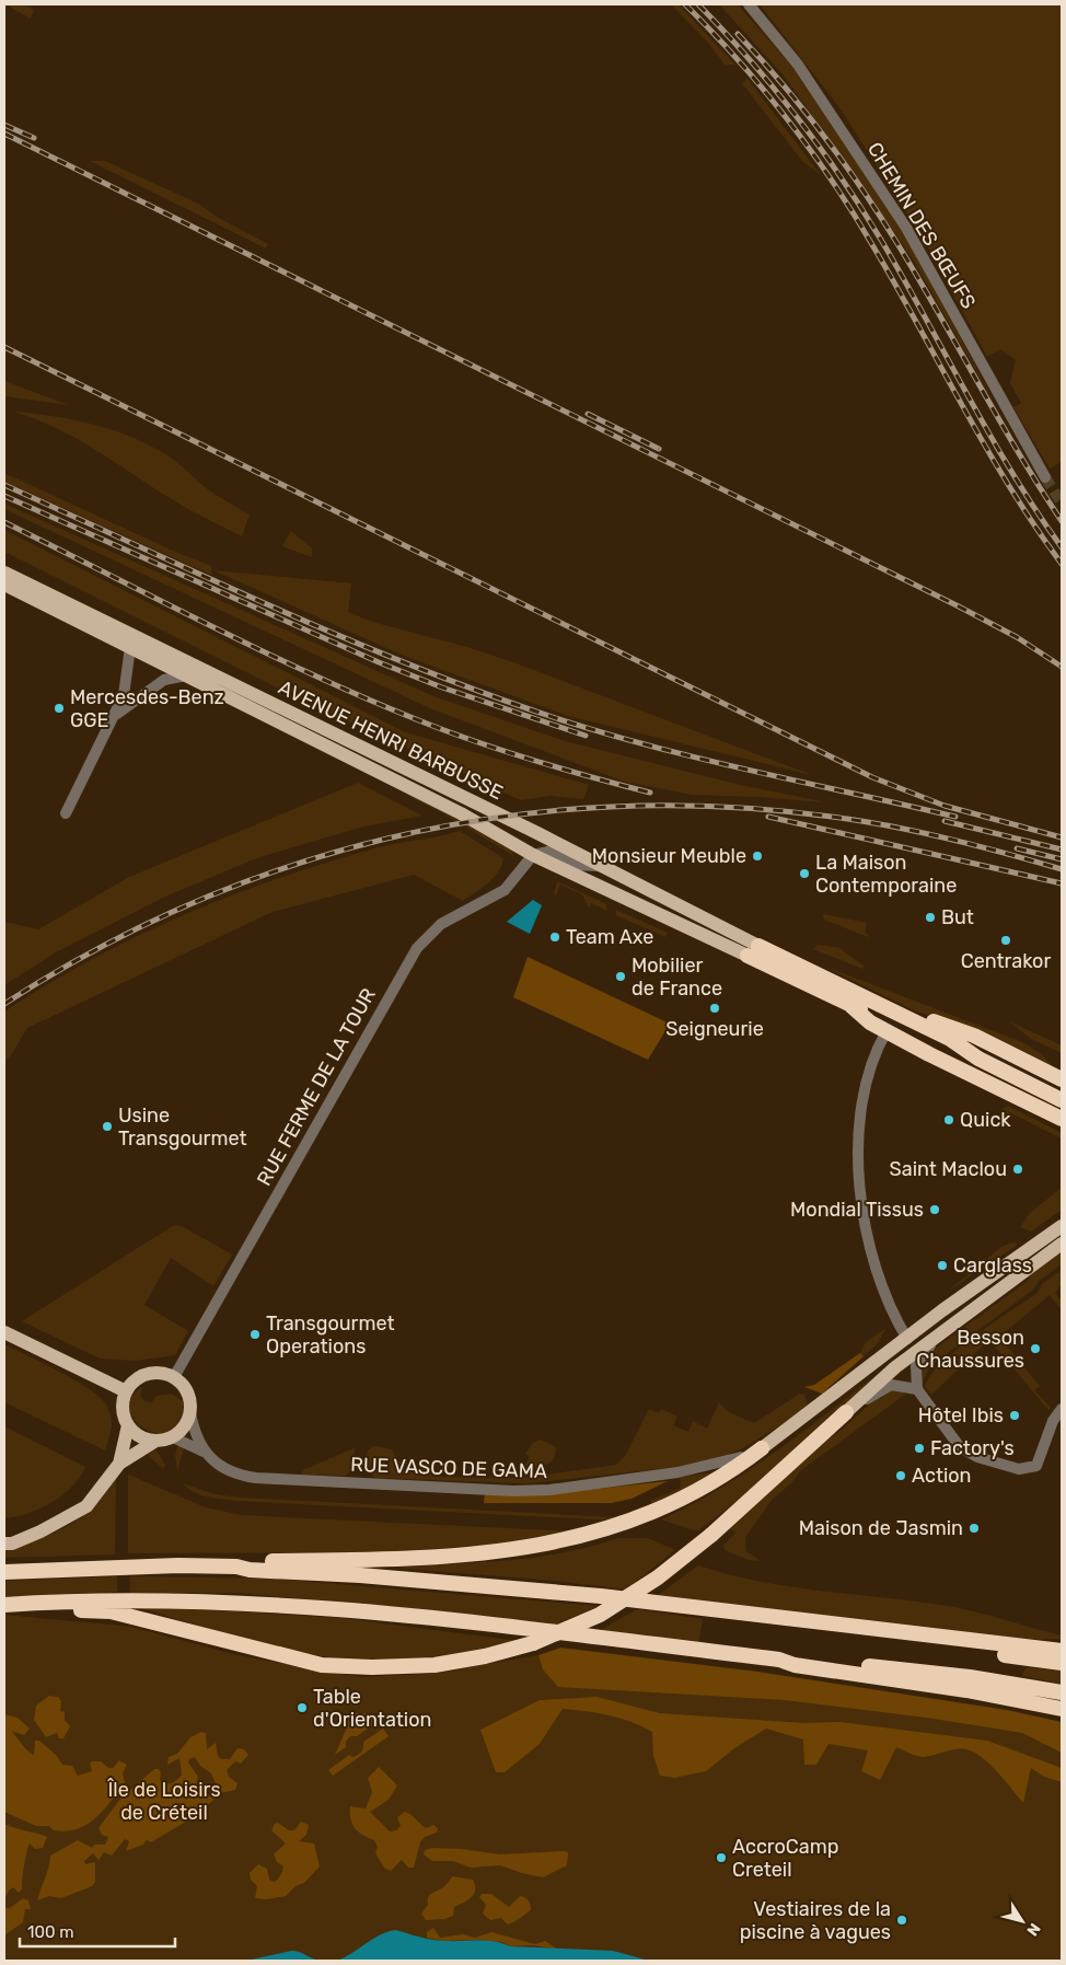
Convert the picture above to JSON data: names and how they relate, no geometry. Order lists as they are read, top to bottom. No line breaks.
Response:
{"streets":{"main road":["AVENUE HENRI BARBUSSE"],"street":["CHEMIN DES BŒUFS","RUE FERME DE LA TOUR","RUE VASCO DE GAMA"]},"crossings":[["AVENUE HENRI BARBUSSE","RUE FERME DE LA TOUR"],["RUE FERME DE LA TOUR","RUE VASCO DE GAMA"]],"parks":["Île de Loisirs de Créteil"],"places":["Mercesdes-Benz GGE","Monsieur Meuble","La Maison Contemporaine","But","Team Axe","Centrakor","Mobilier de France","Seigneurie","Quick","Usine Transgourmet","Saint Maclou","Mondial Tissus","Carglass","Transgourmet Operations","Besson Chaussures","Hôtel Ibis","Factory's","Action","Maison de Jasmin","Table d'Orientation","AccroCamp Creteil","Vestiaires de la piscine à vagues"],"scale_bar":"100 m","north":"bottom right"}
